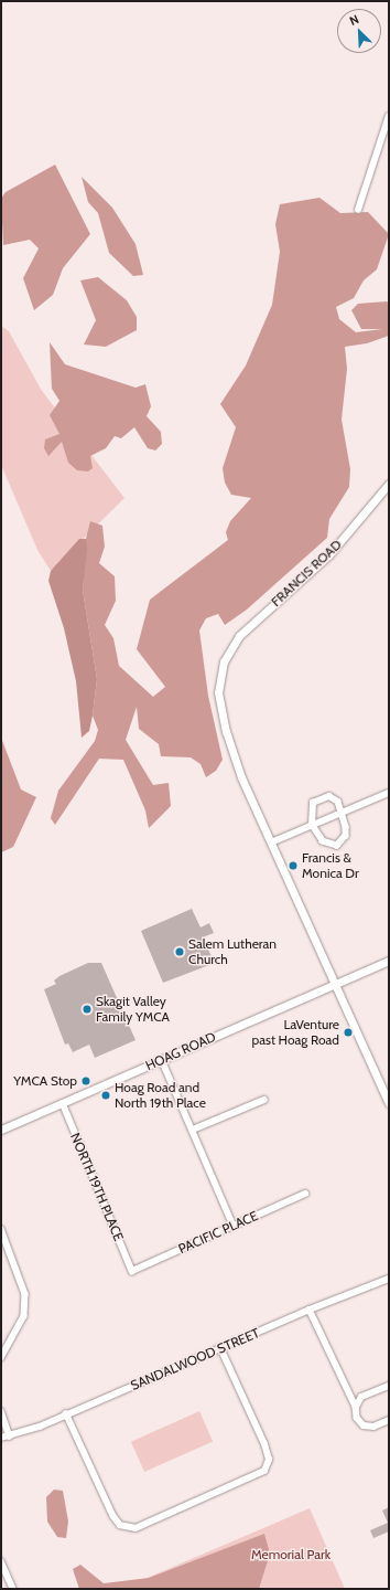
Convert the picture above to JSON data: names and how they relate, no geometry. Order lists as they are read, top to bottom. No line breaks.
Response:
{"streets":{"street":["FRANCIS ROAD","HOAG ROAD","NORTH 19TH PLACE","PACIFIC PLACE","SANDALWOOD STREET"]},"crossings":[["HOAG ROAD","NORTH 19TH PLACE"],["NORTH 19TH PLACE","PACIFIC PLACE"]],"parks":["Memorial Park"],"places":["Francis & Monica Dr","Salem Lutheran Church","Skagit Valley Family YMCA","LaVenture past Hoag Road","YMCA Stop","Hoag Road and North 19th Place"],"north":"top left"}
